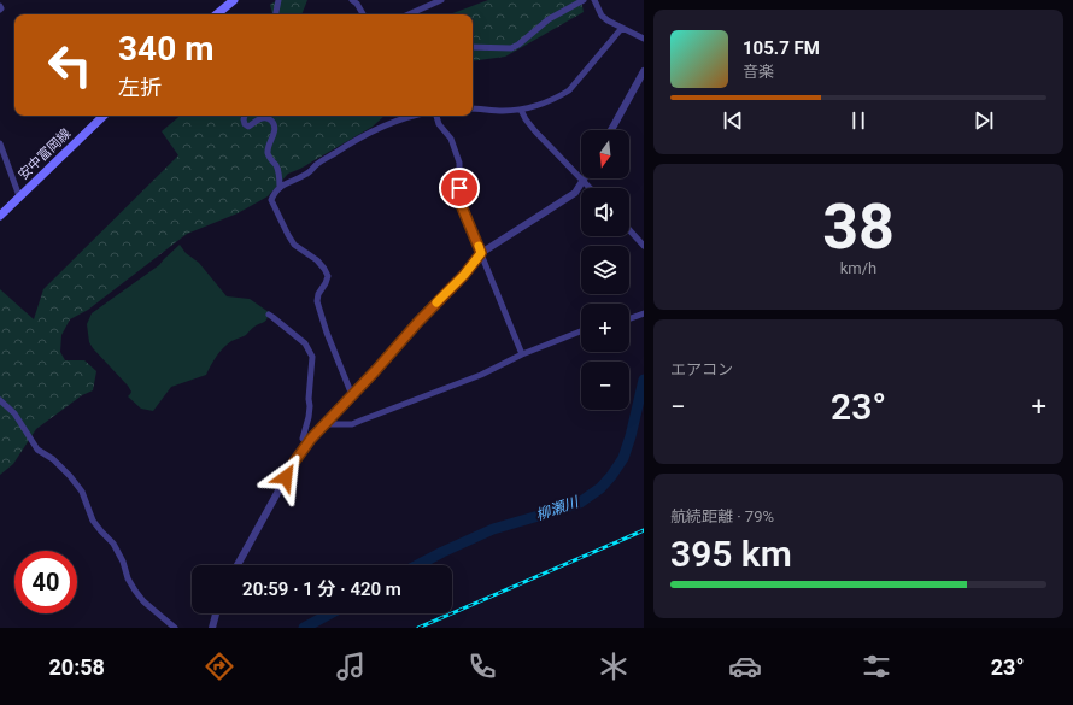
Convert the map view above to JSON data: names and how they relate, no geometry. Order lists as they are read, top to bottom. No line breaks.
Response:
{"streets":{"main road":["安中富岡線"]},"water":["柳瀬川"],"north":"bottom","page":{"turn":["340 m","左折"],"song":["105.7 FM","音楽"],"map_buttons":["+","−"],"tile":[["38","km/h"],"エアコン",["航続距離 · 79%","395 km"]],"heat":["−","23°","+"],"limit":"40","trip":"20:59 · 1 分 · 420 m","tabs":["20:58","23°"]}}
